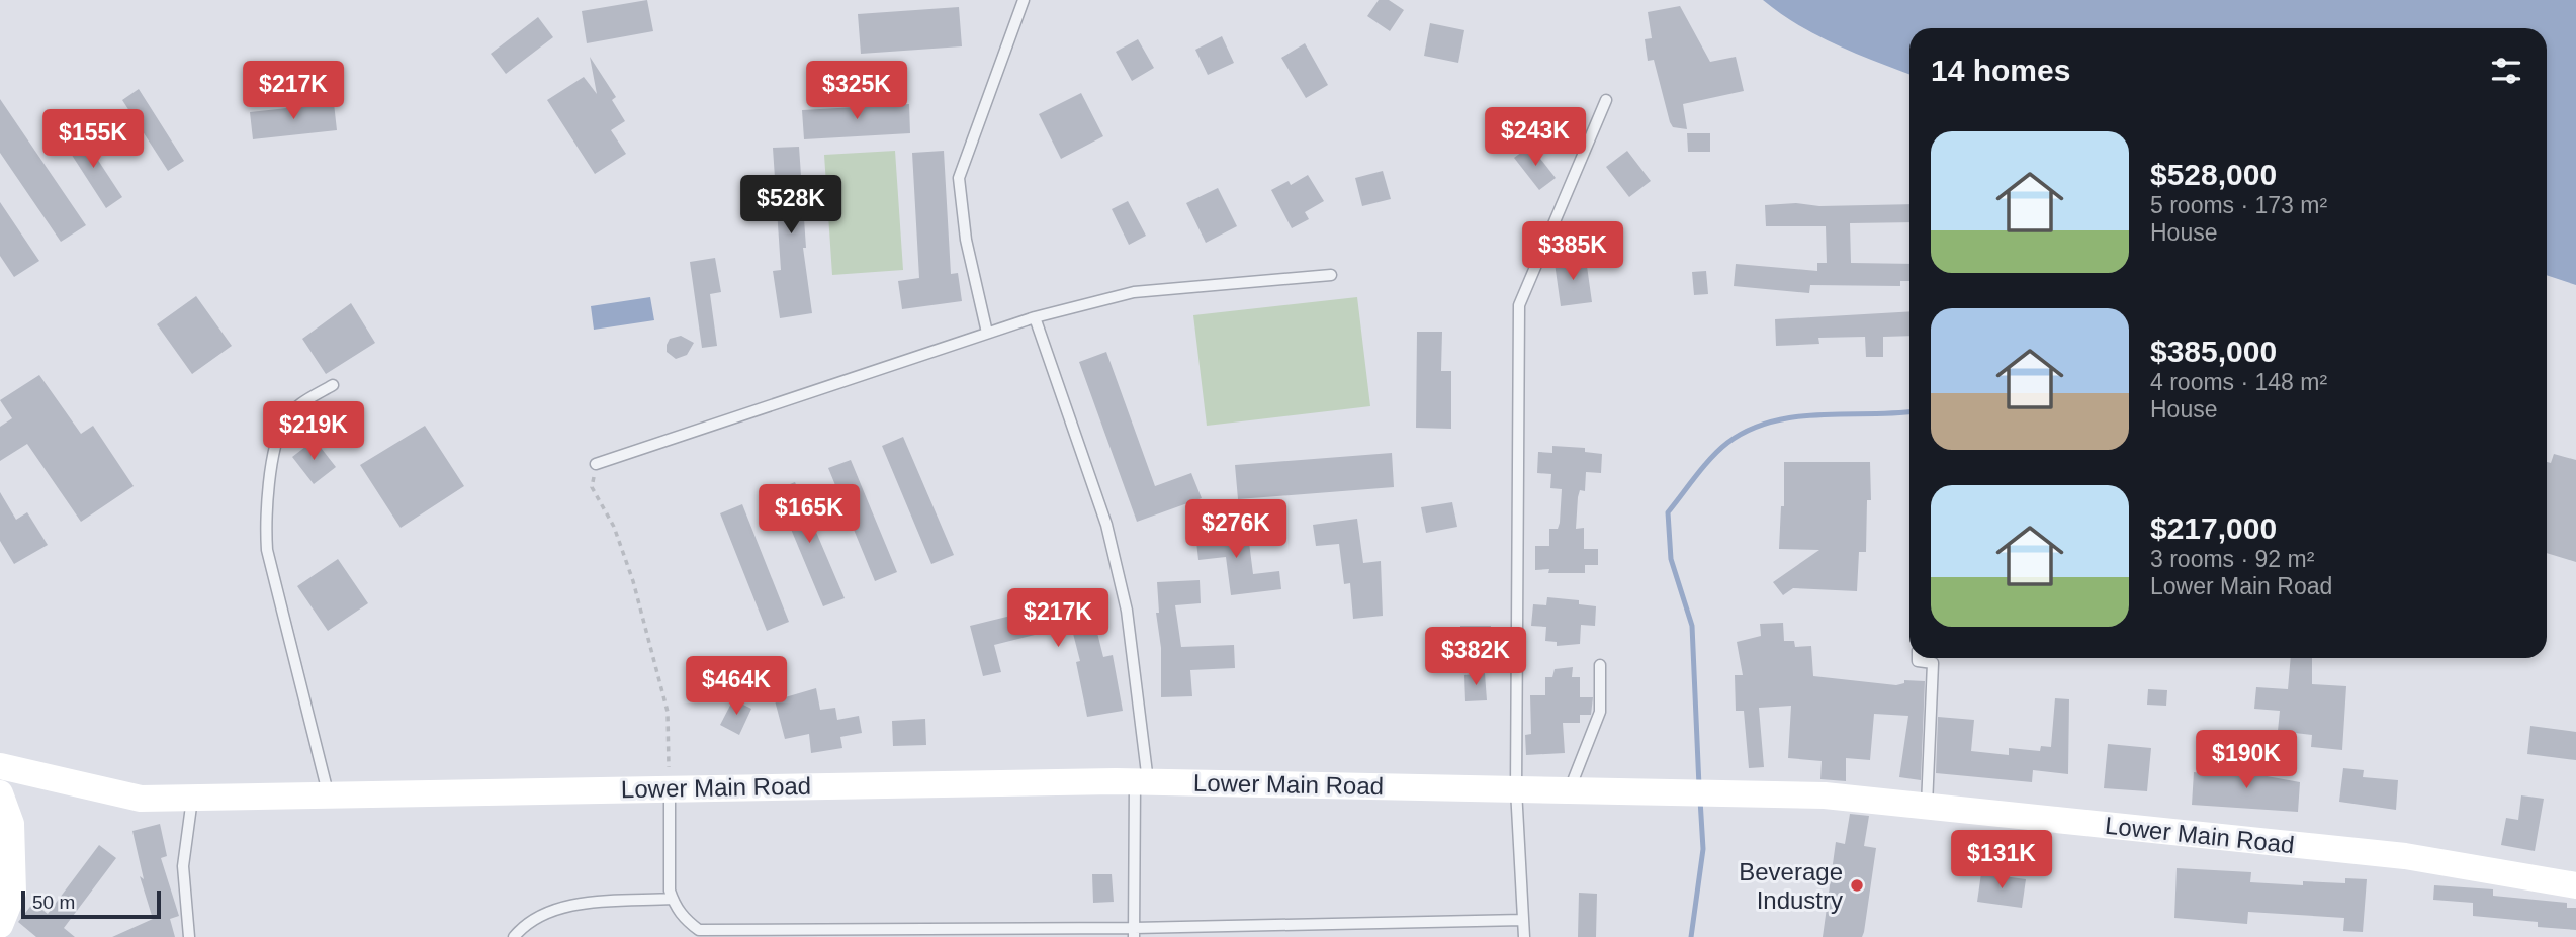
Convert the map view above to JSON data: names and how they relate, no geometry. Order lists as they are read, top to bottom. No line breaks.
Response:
{"streets":{"main road":["Lower Main Road"]},"places":["Beverage Industry"],"scale_bar":"50 m","page":{"heading":"14 homes","price":["$217K","$325K","$243K","$155K","$528K","$385K","$219K","$165K","$276K","$217K","$382K","$464K","$190K","$131K"],"list":[{"name":"$528,000","note":"5 rooms · 173 m² · House"},{"name":"$385,000","note":"4 rooms · 148 m² · House"},{"name":"$217,000","note":"3 rooms · 92 m² · Lower Main Road"}],"scale":"50 m"}}
